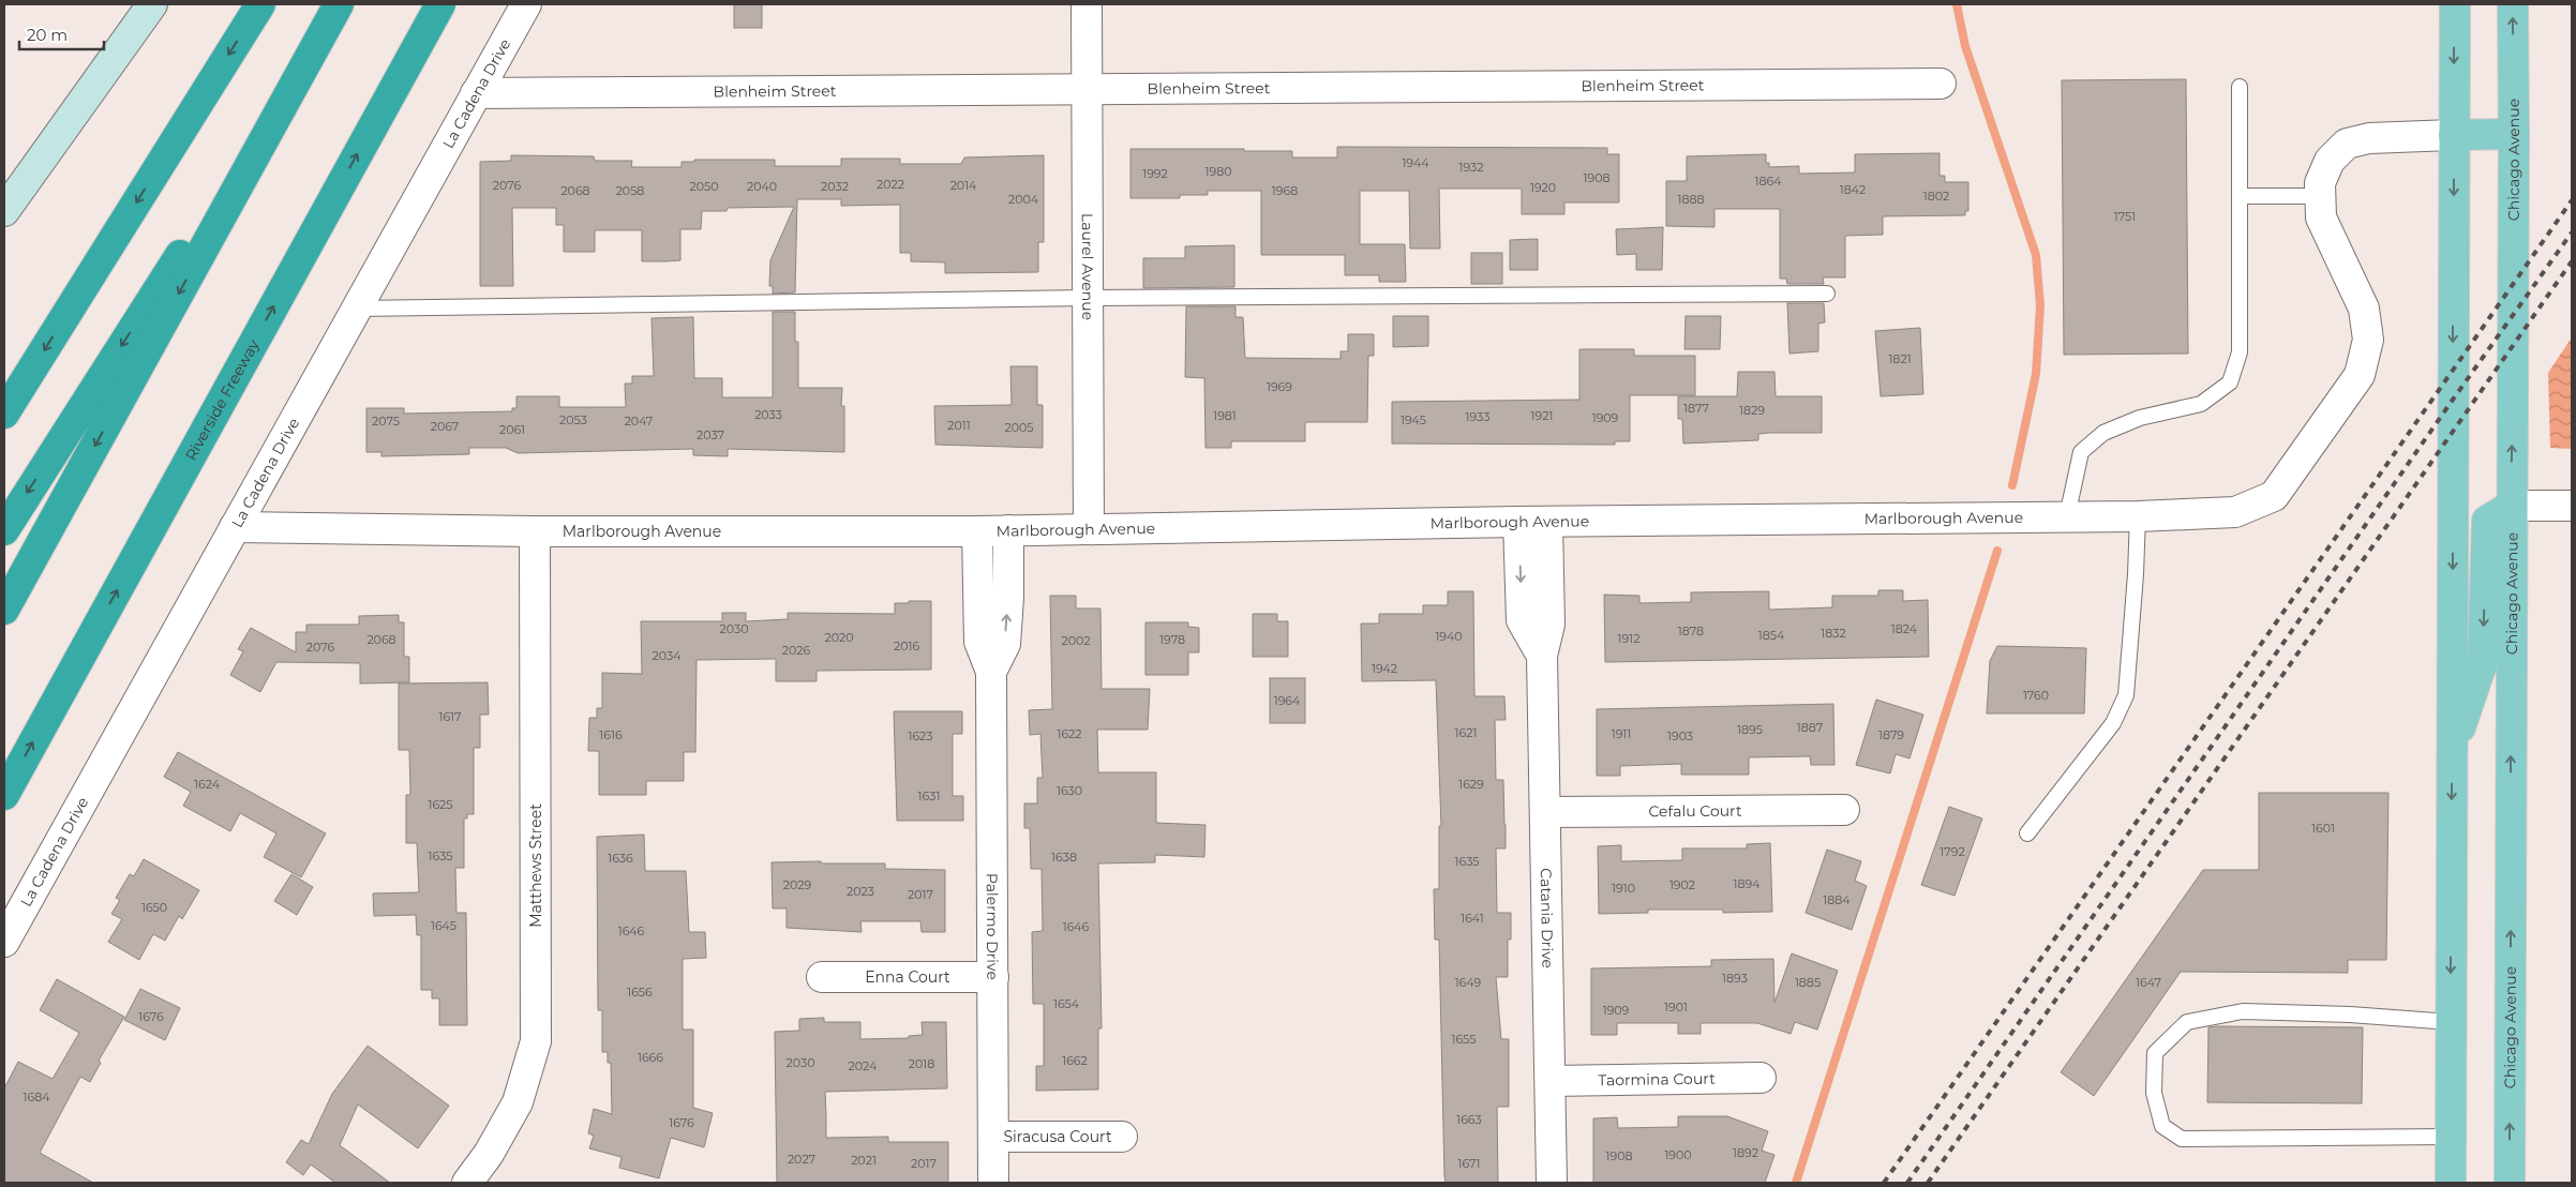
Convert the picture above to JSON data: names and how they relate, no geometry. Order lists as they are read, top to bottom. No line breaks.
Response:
{"streets":{"highway":["Riverside Freeway"],"main road":["Chicago Avenue"],"street":["Blenheim Street","La Cadena Drive","Laurel Avenue","Marlborough Avenue","Cefalu Court","Matthews Street","Catania Drive","Palermo Drive","Enna Court","Taormina Court","Siracusa Court"]},"crossings":[["Blenheim Street","La Cadena Drive"],["Blenheim Street","Laurel Avenue"],["La Cadena Drive","Marlborough Avenue"],["Laurel Avenue","Marlborough Avenue"],["Marlborough Avenue","Matthews Street"],["Marlborough Avenue","Catania Drive"],["Marlborough Avenue","Palermo Drive"],["Cefalu Court","Catania Drive"],["Catania Drive","Taormina Court"],["Palermo Drive","Enna Court"],["Palermo Drive","Siracusa Court"]],"house_numbers":["1944","1932","1980","1992","1908","1864","2022","2076","2014","2050","2040","2032","1920","1842","2068","2058","1968","1802","2004","1888","1751","1821","1969","1877","1829","2033","1981","1921","1933","1909","2053","1945","2075","2047","2011","2067","2005","2061","2037","2030","1824","1878","1832","1854","1940","2020","1912","2068","1978","2002","2016","2076","2026","2034","1942","1760","1964","1617","1887","1895","1621","1622","1911","1616","1879","1623","1903","1624","1629","1630","1631","1625","1601","1792","1635","1638","1636","1635","1894","2029","1902","1910","2023","2017","1884","1650","1641","1645","1646","1646","1893","1649","1885","1647","1656","1654","1901","1909","1676","1655","1666","1662","2030","2018","2024","1684","1663","1676","1892","1900","1908","2027","2021","2017","1671"],"scale_bar":"20 m"}
